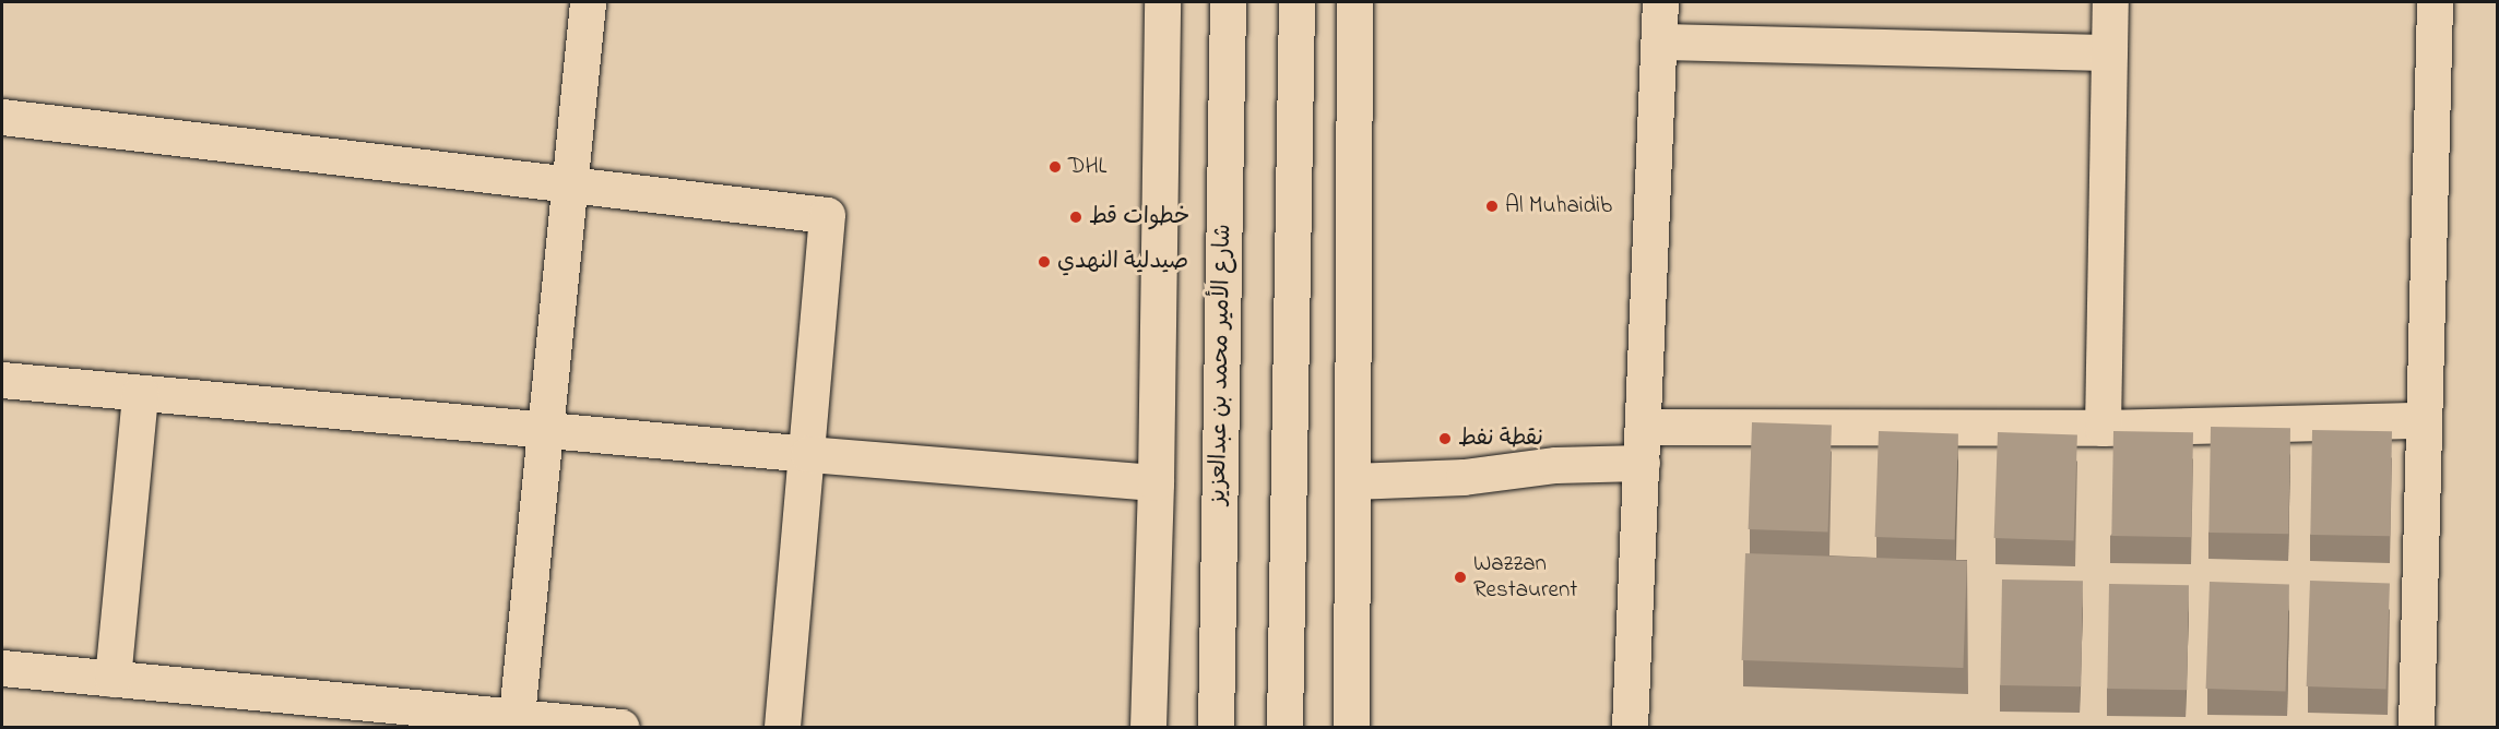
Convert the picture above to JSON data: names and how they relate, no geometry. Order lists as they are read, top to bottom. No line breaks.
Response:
{"streets":{"street":["شارع الأمير محمد بن عبدالعزيز"]},"places":["DHL","Al Muhaidib","خطوات قط","صيدلية النهدي","نقطة نفط","Wazzan Restaurent"]}
